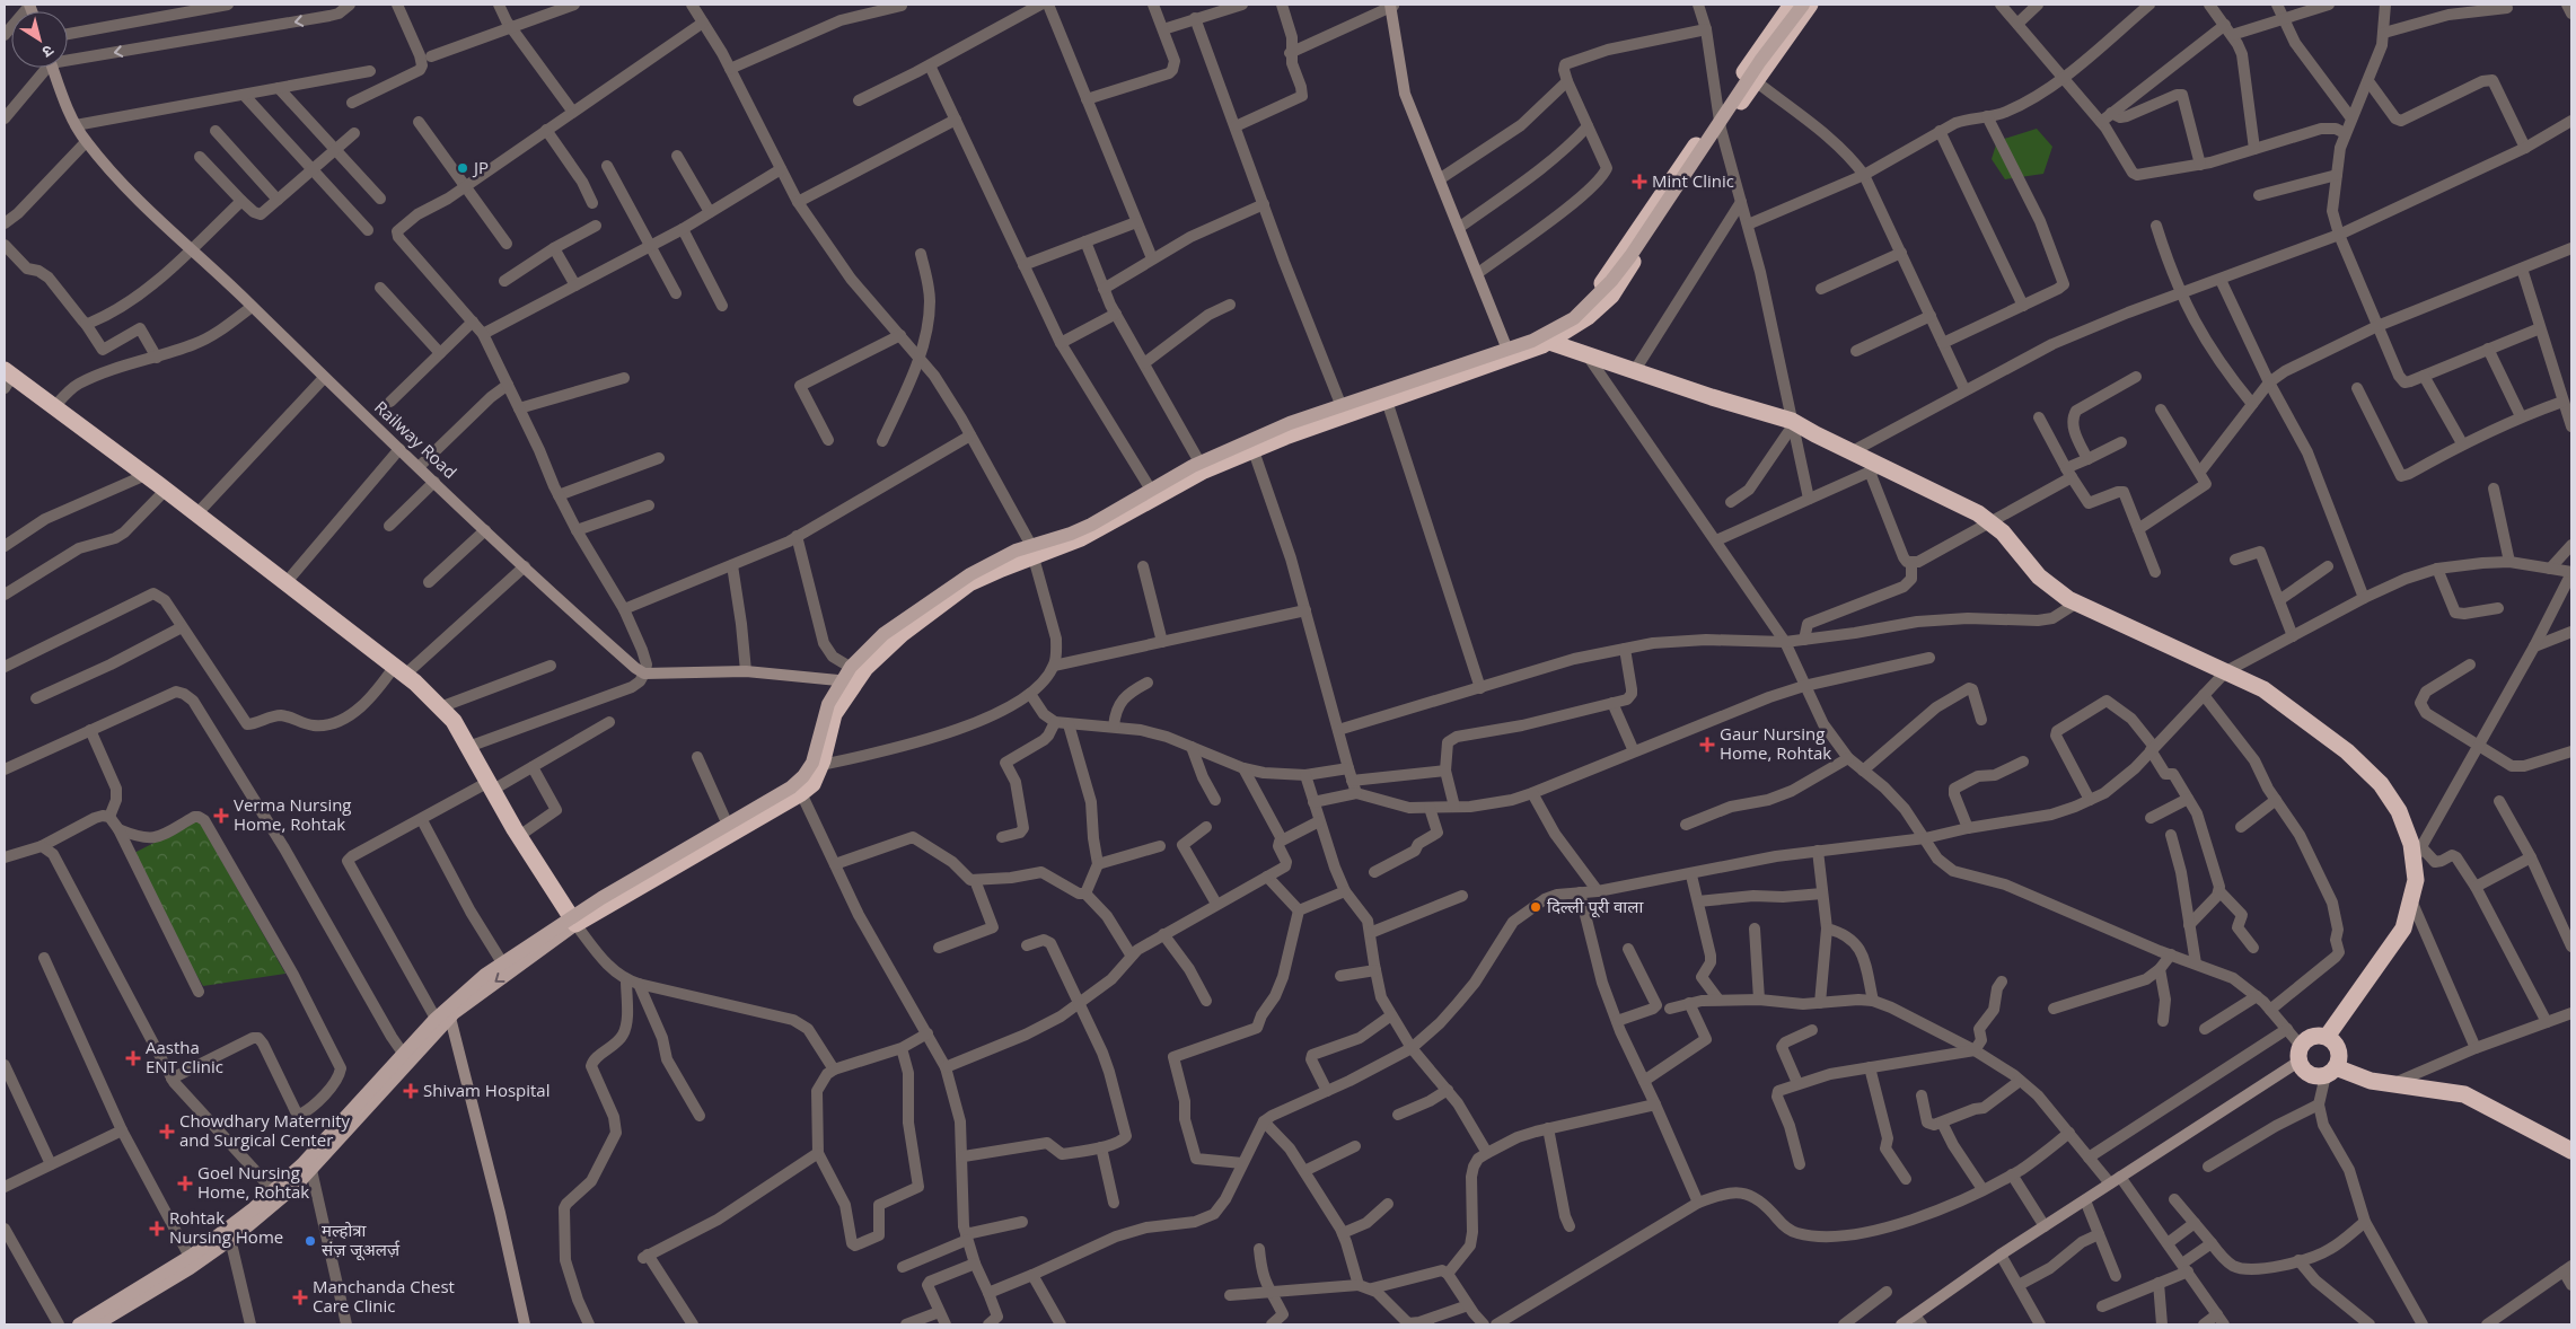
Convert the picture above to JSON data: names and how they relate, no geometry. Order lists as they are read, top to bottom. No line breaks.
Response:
{"streets":{"street":["Railway Road"]},"places":{"other":["JP","दिल्ली पूरी वाला","मल्होत्रा संज़ जूअलर्ज़"],"health":["Mint Clinic","Gaur Nursing Home, Rohtak","Verma Nursing Home, Rohtak","Aastha ENT Clinic","Shivam Hospital","Chowdhary Maternity and Surgical Center","Goel Nursing Home, Rohtak","Rohtak Nursing Home","Manchanda Chest Care Clinic"]},"north":"bottom right"}
